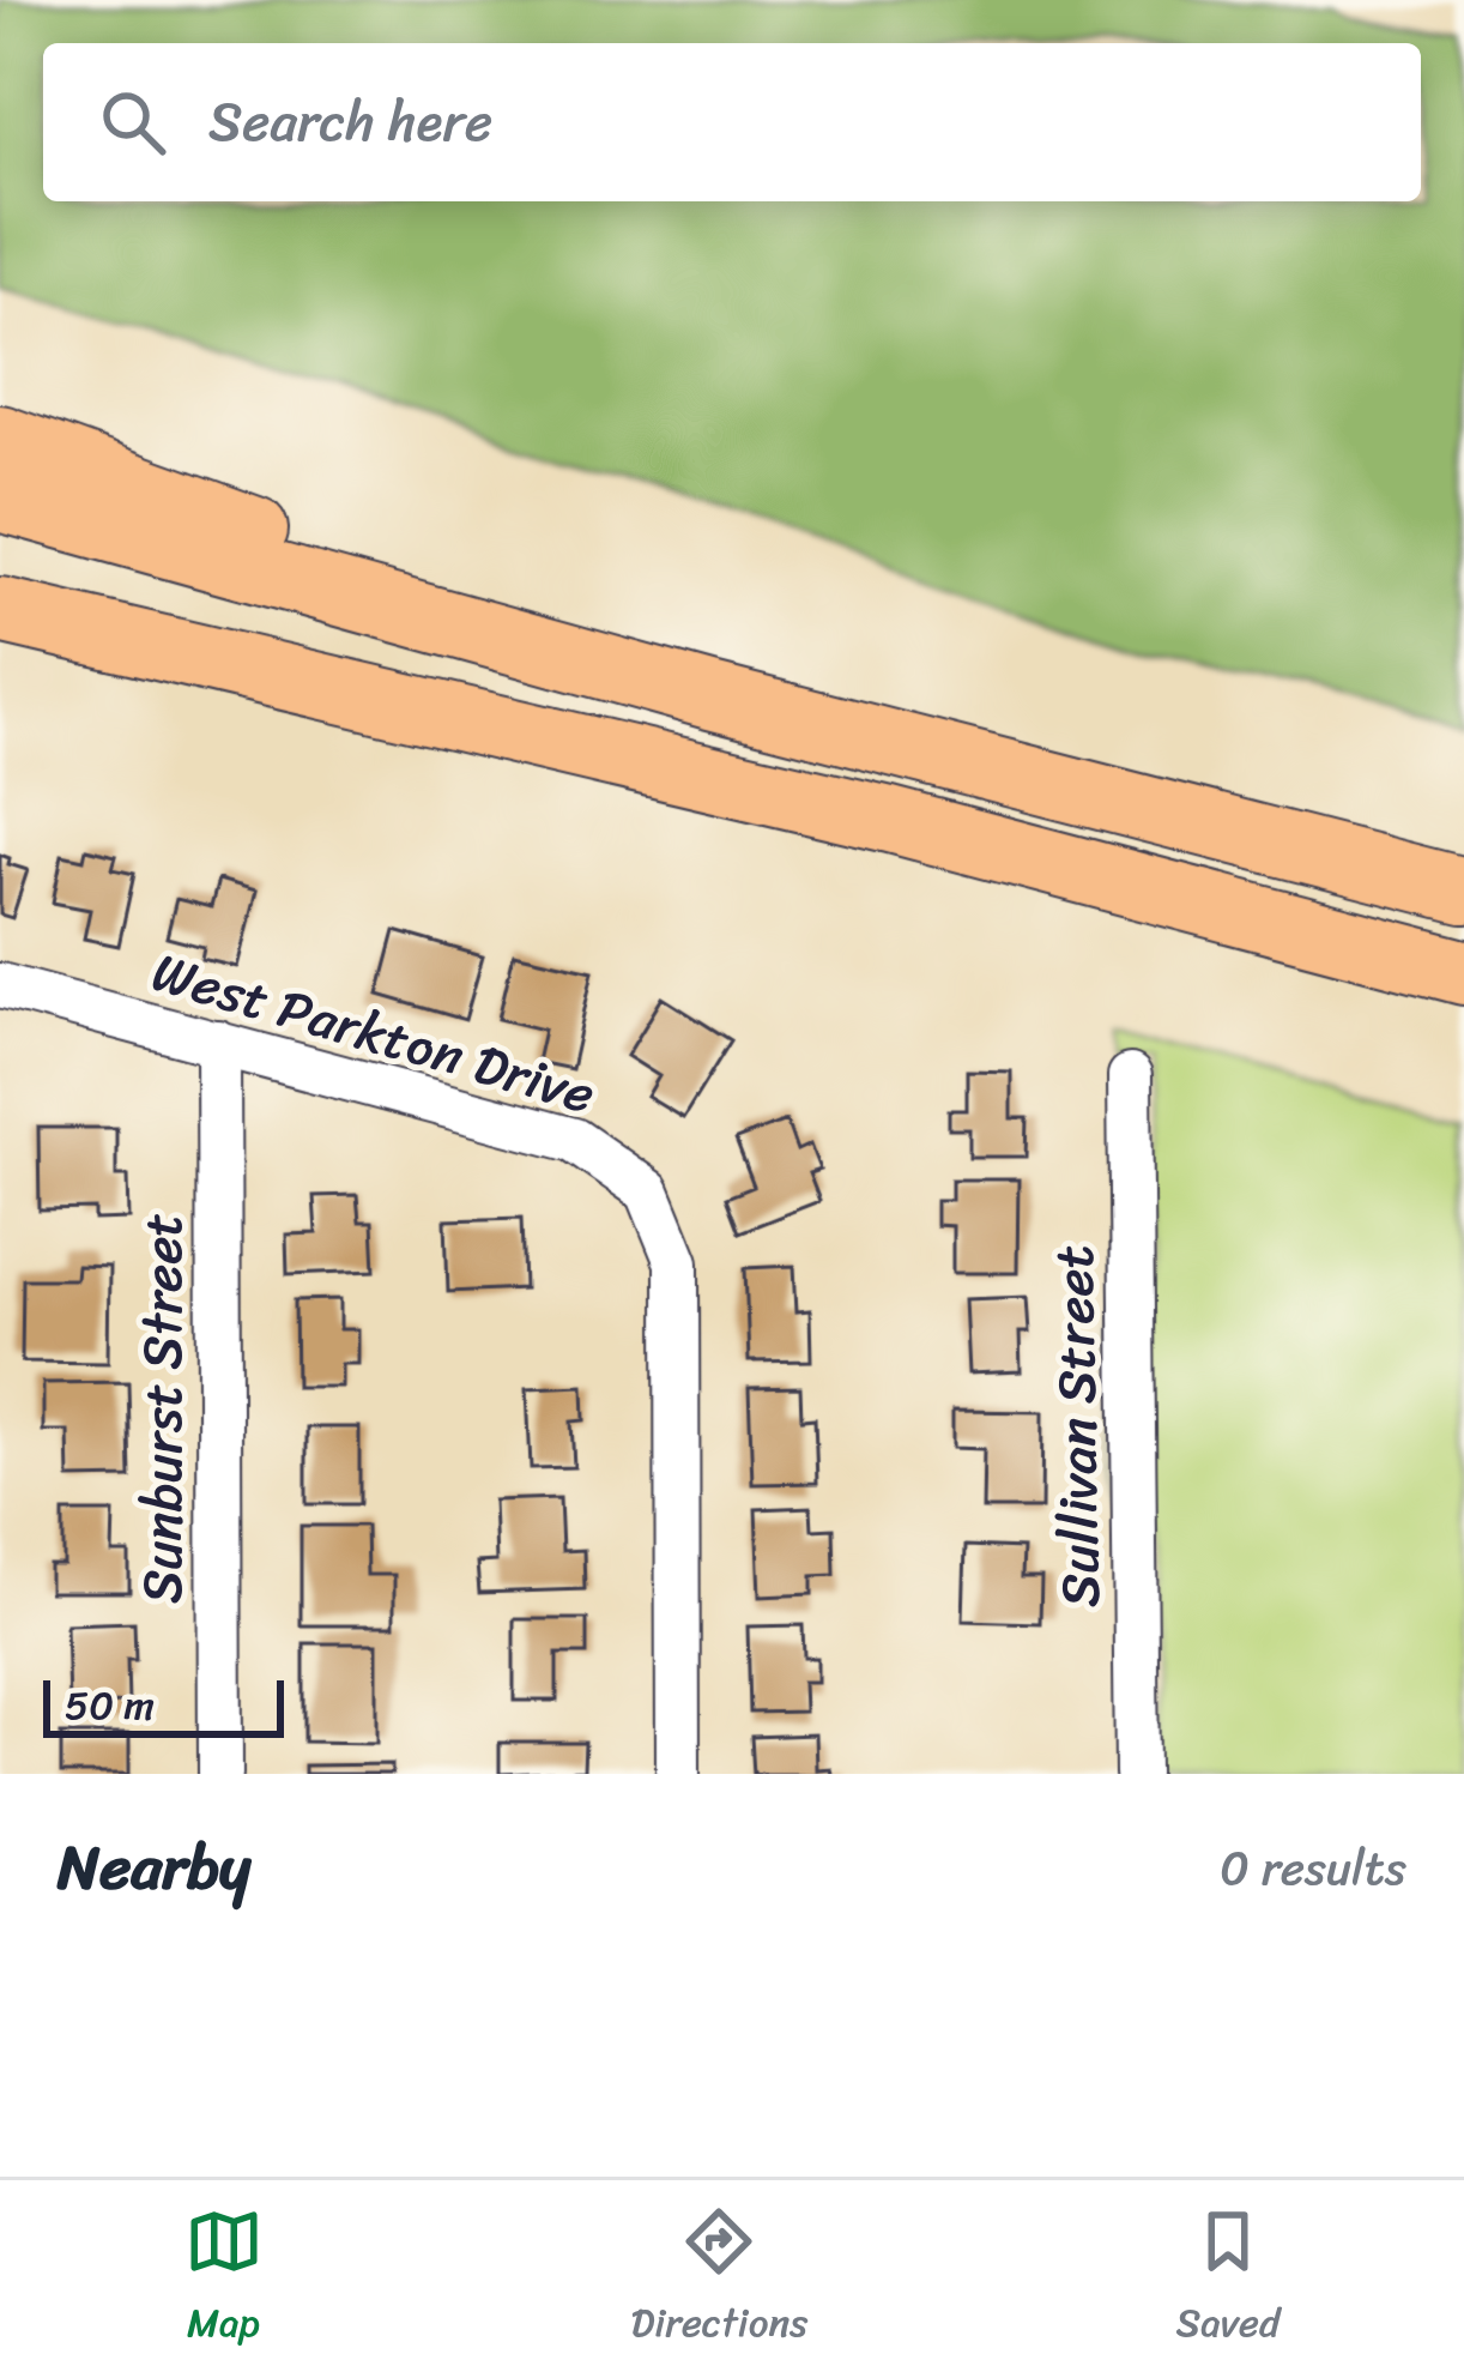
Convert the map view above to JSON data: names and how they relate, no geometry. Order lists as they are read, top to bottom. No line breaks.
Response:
{"streets":{"street":["West Parkton Drive","Sunburst Street","Sullivan Street"]},"crossings":[["West Parkton Drive","Sunburst Street"]],"scale_bar":"50 m","page":{"search":"Search here","scale":"50 m","heading":["Nearby","0 results"],"nav":["Map","Directions","Saved"]}}
